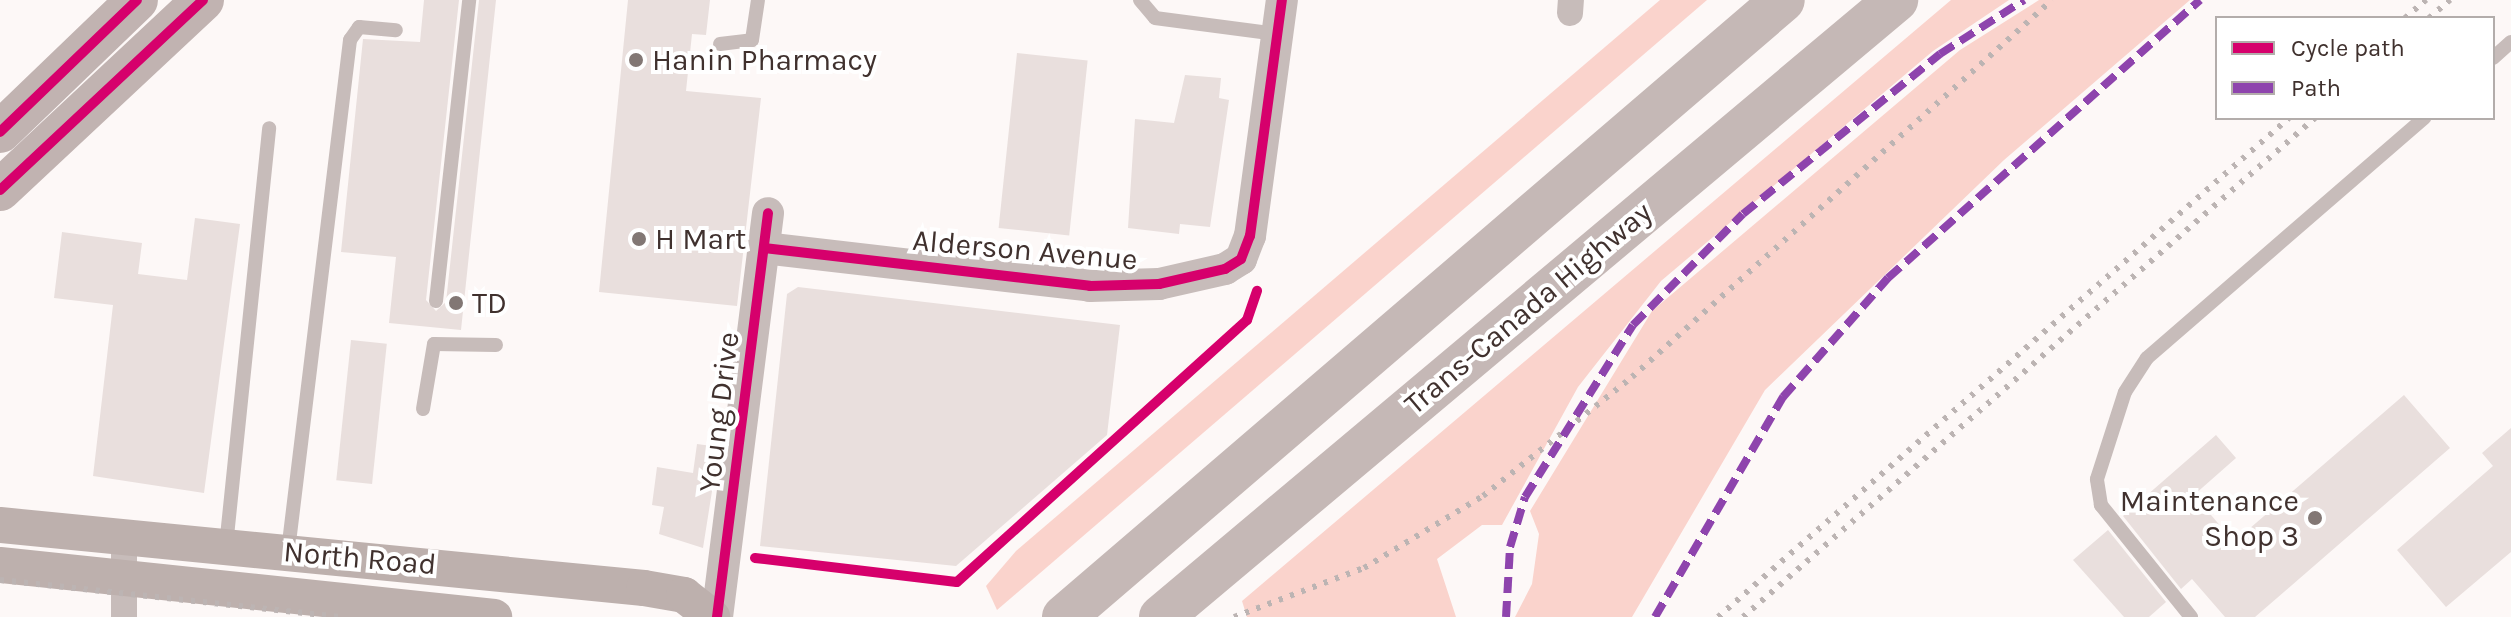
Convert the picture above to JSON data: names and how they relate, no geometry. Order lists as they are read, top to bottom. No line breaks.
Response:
{"streets":{"highway":["Trans-Canada Highway"],"main road":["North Road"],"street":["Alderson Avenue","Young Drive"]},"crossings":[["Alderson Avenue","Young Drive"],["Young Drive","North Road"]],"places":["Hanin Pharmacy","H Mart","TD","Maintenance Shop 3"],"legend":["Cycle path","Path"]}
